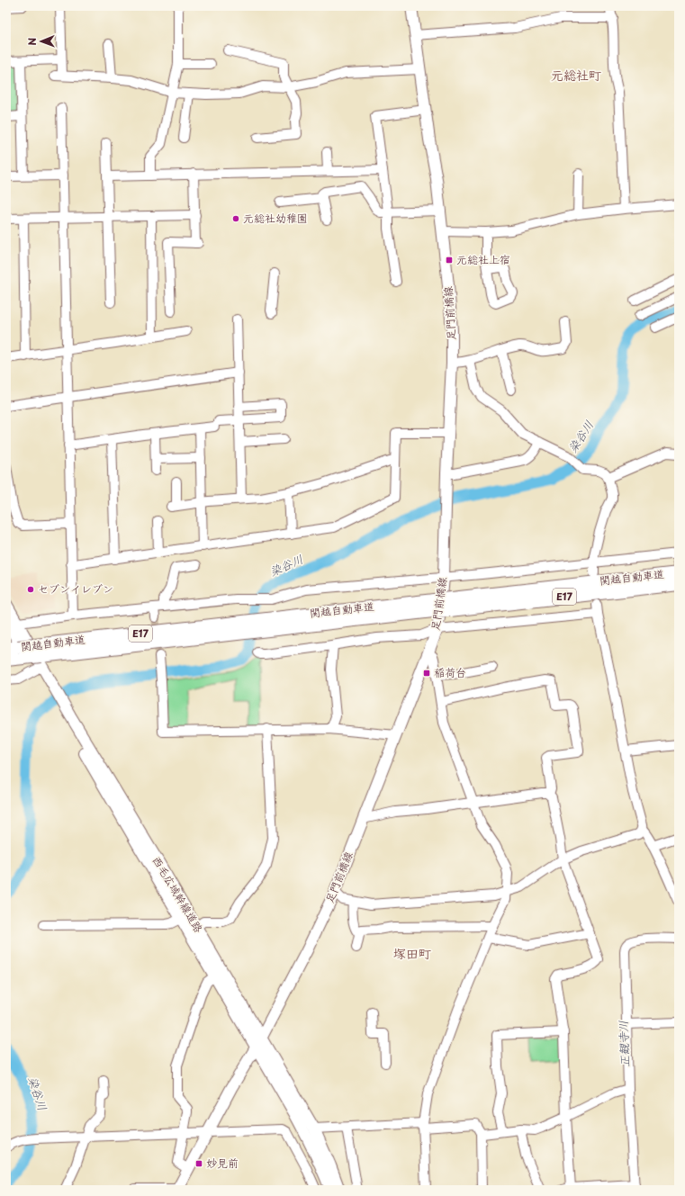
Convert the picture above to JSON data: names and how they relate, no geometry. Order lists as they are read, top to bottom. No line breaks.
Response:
{"streets":{"highway":["関越自動車道","E17"],"main road":["足門前橋線","西毛広域幹線道路"]},"crossings":[["足門前橋線","西毛広域幹線道路"]],"districts":["元総社町","塚田町"],"water":["染谷川","正観寺川"],"places":{"other":["元総社幼稚園","セブンイレブン"],"transit":["元総社上宿","稲荷台","妙見前"]},"north":"left"}
